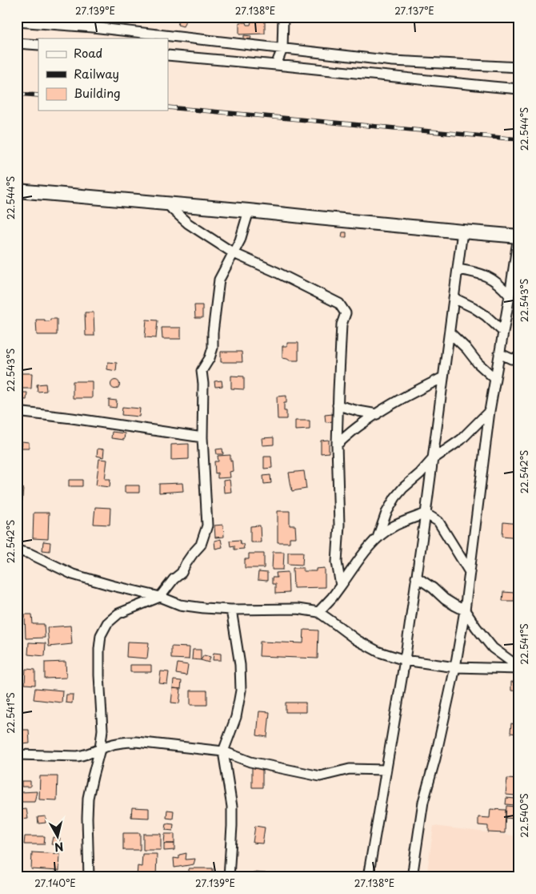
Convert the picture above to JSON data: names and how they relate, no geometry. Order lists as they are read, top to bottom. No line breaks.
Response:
{"legend":["Road","Railway","Building"],"north":"bottom","coordinates":["27.139°E","27.138°E","27.137°E","22.544°S","22.543°S","22.542°S","22.541°S","22.540°S","27.140°E"]}
